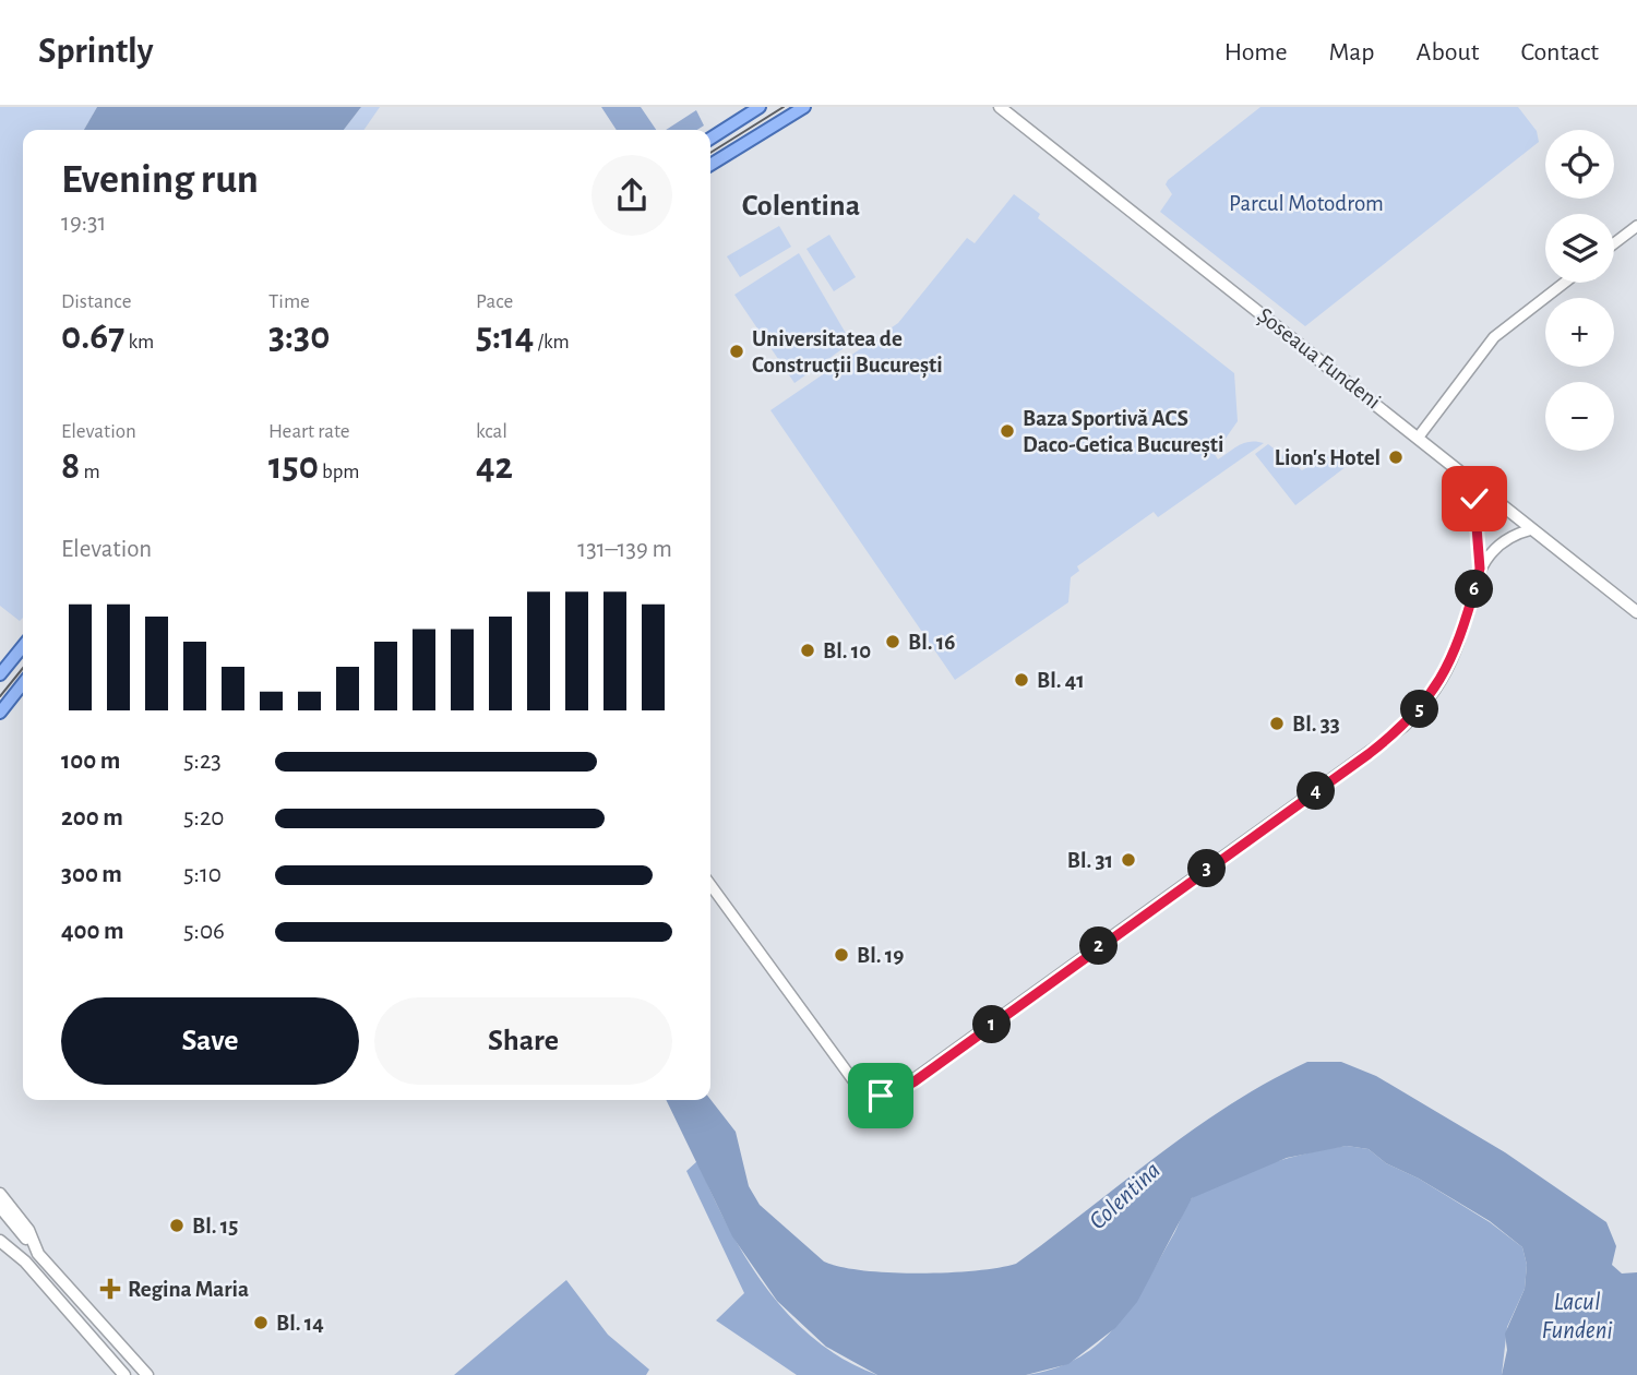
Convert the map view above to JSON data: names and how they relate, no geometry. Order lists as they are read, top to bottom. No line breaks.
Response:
{"streets":{"main road":["Șoseaua Fundeni"]},"districts":["Colentina"],"water":["Colentina","Lacul Fundeni"],"parks":["Parcul Motodrom"],"places":{"other":["Universitatea de Construcții București","Baza Sportivă ACS Daco-Getica București","Lion's Hotel","Bl. 16","Bl. 10","Bl. 41","Bl. 33","Bl. 31","Bl. 19","Bl. 15","Bl. 14"],"health":["Regina Maria"]},"page":{"header":"Sprintly","nav":["Home","Map","About","Contact"],"map_buttons":["+","−"],"heading":["Evening run","19:31"],"stats":[["Distance","0.67 km"],["Time","3:30"],["Pace","5:14 /km"],["Elevation","8 m"],["Heart rate","150 bpm"],["kcal","42"]],"chart":["Elevation","131–139 m"],"pins":["6","5","4","3","2","1"],"list":[{"name":"100 m","note":"5:23"},{"name":"200 m","note":"5:20"},{"name":"300 m","note":"5:10"},{"name":"400 m","note":"5:06"}],"buttons":["Save","Share"]}}
